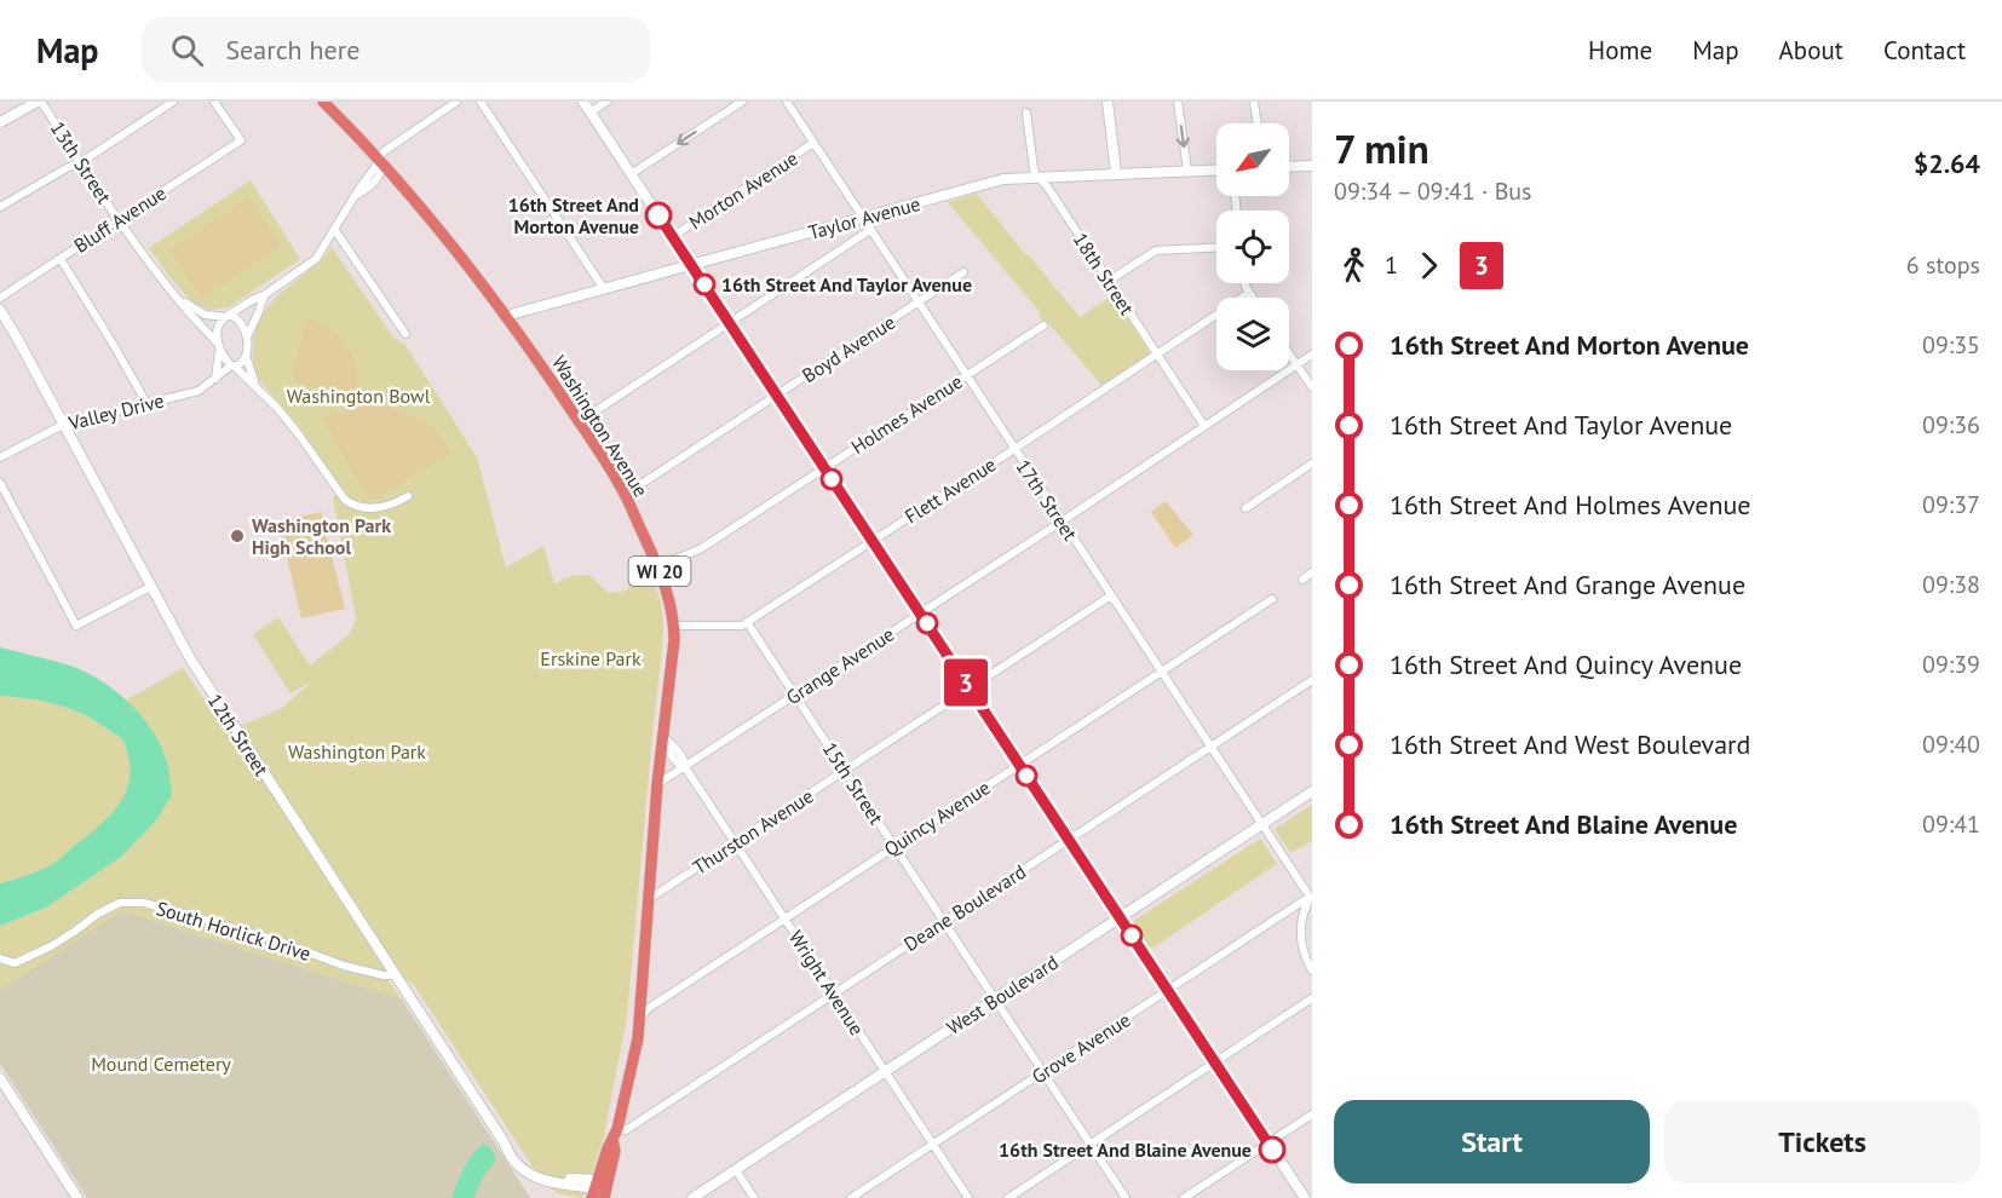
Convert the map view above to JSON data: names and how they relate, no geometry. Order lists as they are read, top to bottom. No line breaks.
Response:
{"streets":{"main road":["Washington Avenue","WI 20"],"street":["13th Street","Morton Avenue","Taylor Avenue","Bluff Avenue","18th Street","Boyd Avenue","Valley Drive","Holmes Avenue","Flett Avenue","17th Street","Grange Avenue","12th Street","15th Street","Quincy Avenue","Thurston Avenue","Deane Boulevard","South Horlick Drive","Wright Avenue","West Boulevard","Grove Avenue"]},"crossings":[["13th Street","Bluff Avenue"],["13th Street","Valley Drive"],["Morton Avenue","17th Street"],["Taylor Avenue","18th Street"],["Taylor Avenue","Washington Avenue"],["Taylor Avenue","17th Street"],["18th Street","Flett Avenue"],["18th Street","Grange Avenue"],["Boyd Avenue","Washington Avenue"],["Boyd Avenue","17th Street"],["Valley Drive","12th Street"],["Holmes Avenue","Washington Avenue"],["Holmes Avenue","17th Street"],["Washington Avenue","Flett Avenue"],["Washington Avenue","Grange Avenue"],["Washington Avenue","12th Street"],["Washington Avenue","Quincy Avenue"],["Washington Avenue","Thurston Avenue"],["Washington Avenue","Deane Boulevard"],["Washington Avenue","Wright Avenue"],["Flett Avenue","17th Street"],["Flett Avenue","15th Street"],["17th Street","Grange Avenue"],["17th Street","Quincy Avenue"],["17th Street","Thurston Avenue"],["17th Street","Deane Boulevard"],["17th Street","West Boulevard"],["17th Street","Grove Avenue"],["Grange Avenue","15th Street"],["Grange Avenue","Wright Avenue"],["12th Street","South Horlick Drive"],["15th Street","Quincy Avenue"],["15th Street","Thurston Avenue"],["15th Street","Deane Boulevard"],["15th Street","West Boulevard"],["15th Street","Grove Avenue"],["Quincy Avenue","Wright Avenue"],["Thurston Avenue","Wright Avenue"],["Deane Boulevard","Wright Avenue"],["Wright Avenue","West Boulevard"],["Wright Avenue","Grove Avenue"]],"parks":["Washington Bowl","Erskine Park","Washington Park","Mound Cemetery"],"places":["16th Street And Morton Avenue","16th Street And Taylor Avenue","Washington Park High School","16th Street And Blaine Avenue"],"lines":["bus line 3"],"north":"bottom left","page":{"header":"Map","search":"Search here","nav":["Home","Map","About","Contact"],"on_map":"3","heading":["7 min","09:34 – 09:41 · Bus","$2.64"],"legs":["1","3","6 stops"],"list":[{"name":"16th Street And Morton Avenue","value":"09:35"},{"name":"16th Street And Taylor Avenue","value":"09:36"},{"name":"16th Street And Holmes Avenue","value":"09:37"},{"name":"16th Street And Grange Avenue","value":"09:38"},{"name":"16th Street And Quincy Avenue","value":"09:39"},{"name":"16th Street And West Boulevard","value":"09:40"},{"name":"16th Street And Blaine Avenue","value":"09:41"}],"buttons":["Start","Tickets"]}}
